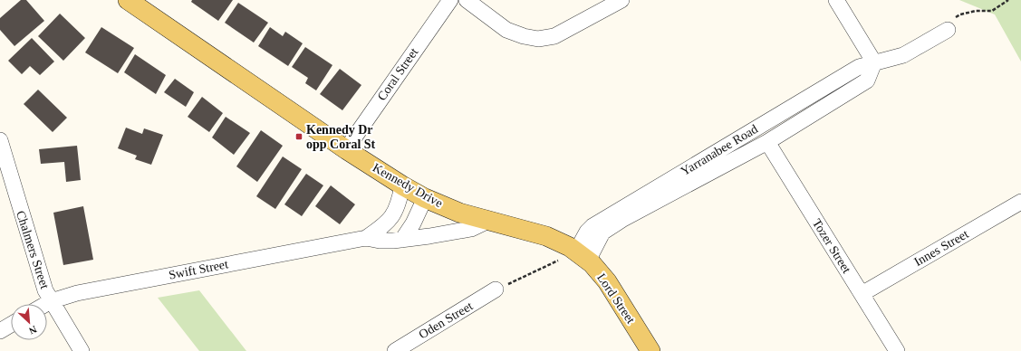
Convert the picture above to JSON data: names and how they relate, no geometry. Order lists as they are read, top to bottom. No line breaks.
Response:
{"streets":{"main road":["Kennedy Drive","Lord Street"],"street":["Coral Street","Yarranabee Road","Tozer Street","Innes Street","Chalmers Street","Swift Street","Oden Street"]},"crossings":[["Coral Street","Kennedy Drive"],["Yarranabee Road","Kennedy Drive"],["Yarranabee Road","Tozer Street"],["Yarranabee Road","Lord Street"],["Kennedy Drive","Swift Street"],["Kennedy Drive","Lord Street"],["Tozer Street","Innes Street"],["Chalmers Street","Swift Street"]],"places":{"transit":["Kennedy Dr opp Coral St"]},"north":"bottom right"}
